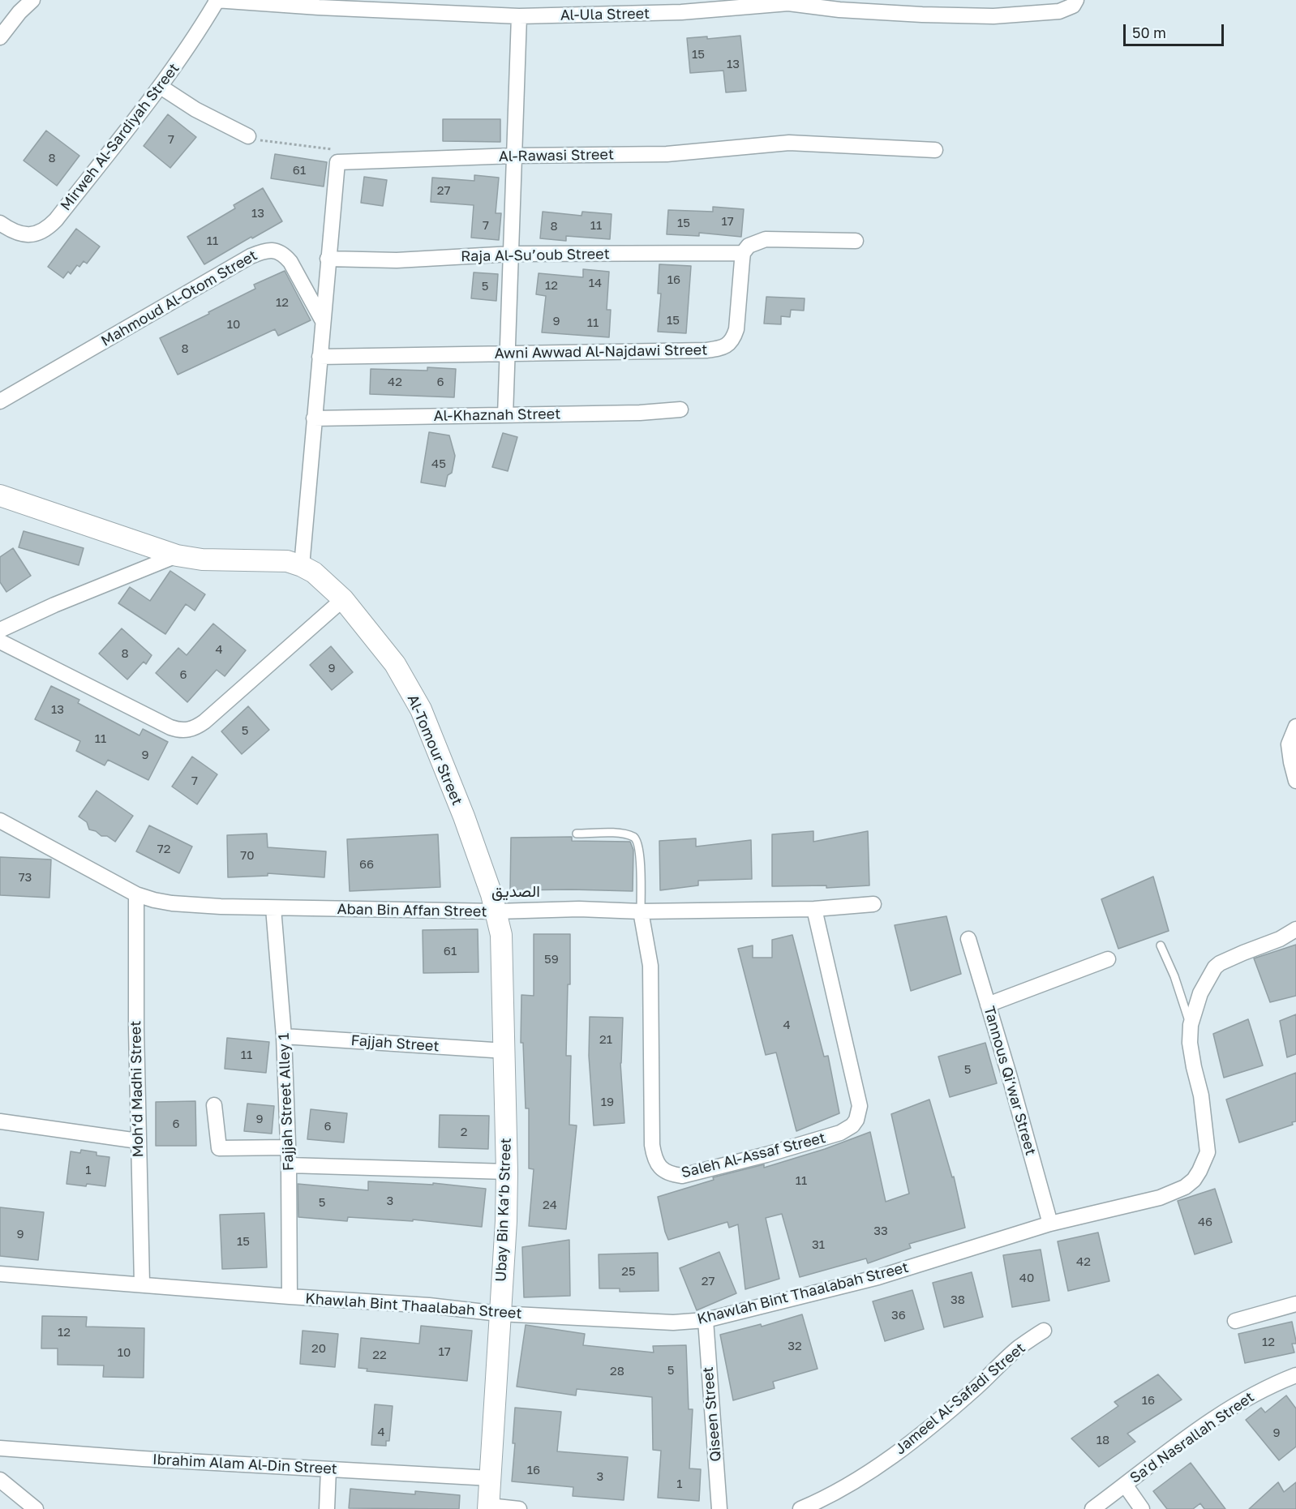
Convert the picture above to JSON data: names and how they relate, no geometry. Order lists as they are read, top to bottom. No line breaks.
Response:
{"streets":{"street":["Al-Ula Street","Mirweh Al-Sardiyah Street","Al-Rawasi Street","Raja Al-Su’oub Street","Mahmoud Al-Otom Street","Awni Awwad Al-Najdawi Street","Al-Khaznah Street","Al-Tomour Street","Aban Bin Affan Street","Fajjah Street","Tannous Qi‘war Street","Moh‘d Madhi Street","Fajjah Street Alley 1","Saleh Al-Assaf Street","Ubay Bin Ka‘b Street","Khawlah Bint Thaalabah Street","Jameel Al-Safadi Street","Qiseen Street","Sa'd Nasrallah Street","Ibrahim Alam Al-Din Street"]},"crossings":[["Al-Ula Street","Mirweh Al-Sardiyah Street"],["Raja Al-Su’oub Street","Awni Awwad Al-Najdawi Street"],["Al-Tomour Street","Aban Bin Affan Street"],["Al-Tomour Street","Ubay Bin Ka‘b Street"],["Aban Bin Affan Street","Moh‘d Madhi Street"],["Aban Bin Affan Street","Fajjah Street Alley 1"],["Aban Bin Affan Street","Saleh Al-Assaf Street"],["Aban Bin Affan Street","Ubay Bin Ka‘b Street"],["Fajjah Street","Fajjah Street Alley 1"],["Fajjah Street","Ubay Bin Ka‘b Street"],["Tannous Qi‘war Street","Khawlah Bint Thaalabah Street"],["Moh‘d Madhi Street","Khawlah Bint Thaalabah Street"],["Fajjah Street Alley 1","Khawlah Bint Thaalabah Street"],["Ubay Bin Ka‘b Street","Khawlah Bint Thaalabah Street"],["Ubay Bin Ka‘b Street","Ibrahim Alam Al-Din Street"],["Khawlah Bint Thaalabah Street","Qiseen Street"]],"districts":["الصديق"],"house_numbers":["15","13","7","8","61","27","13","17","15","7","11","8","11","16","14","12","5","12","15","9","11","10","8","42","6","45","4","8","9","6","13","5","11","9","7","72","70","66","73","61","59","4","21","11","5","19","9","6","6","2","1","11","3","5","24","46","33","9","15","31","42","25","40","27","38","36","12","12","32","20","17","10","22","5","28","16","4","9","18","16","3","1"],"scale_bar":"50 m"}
